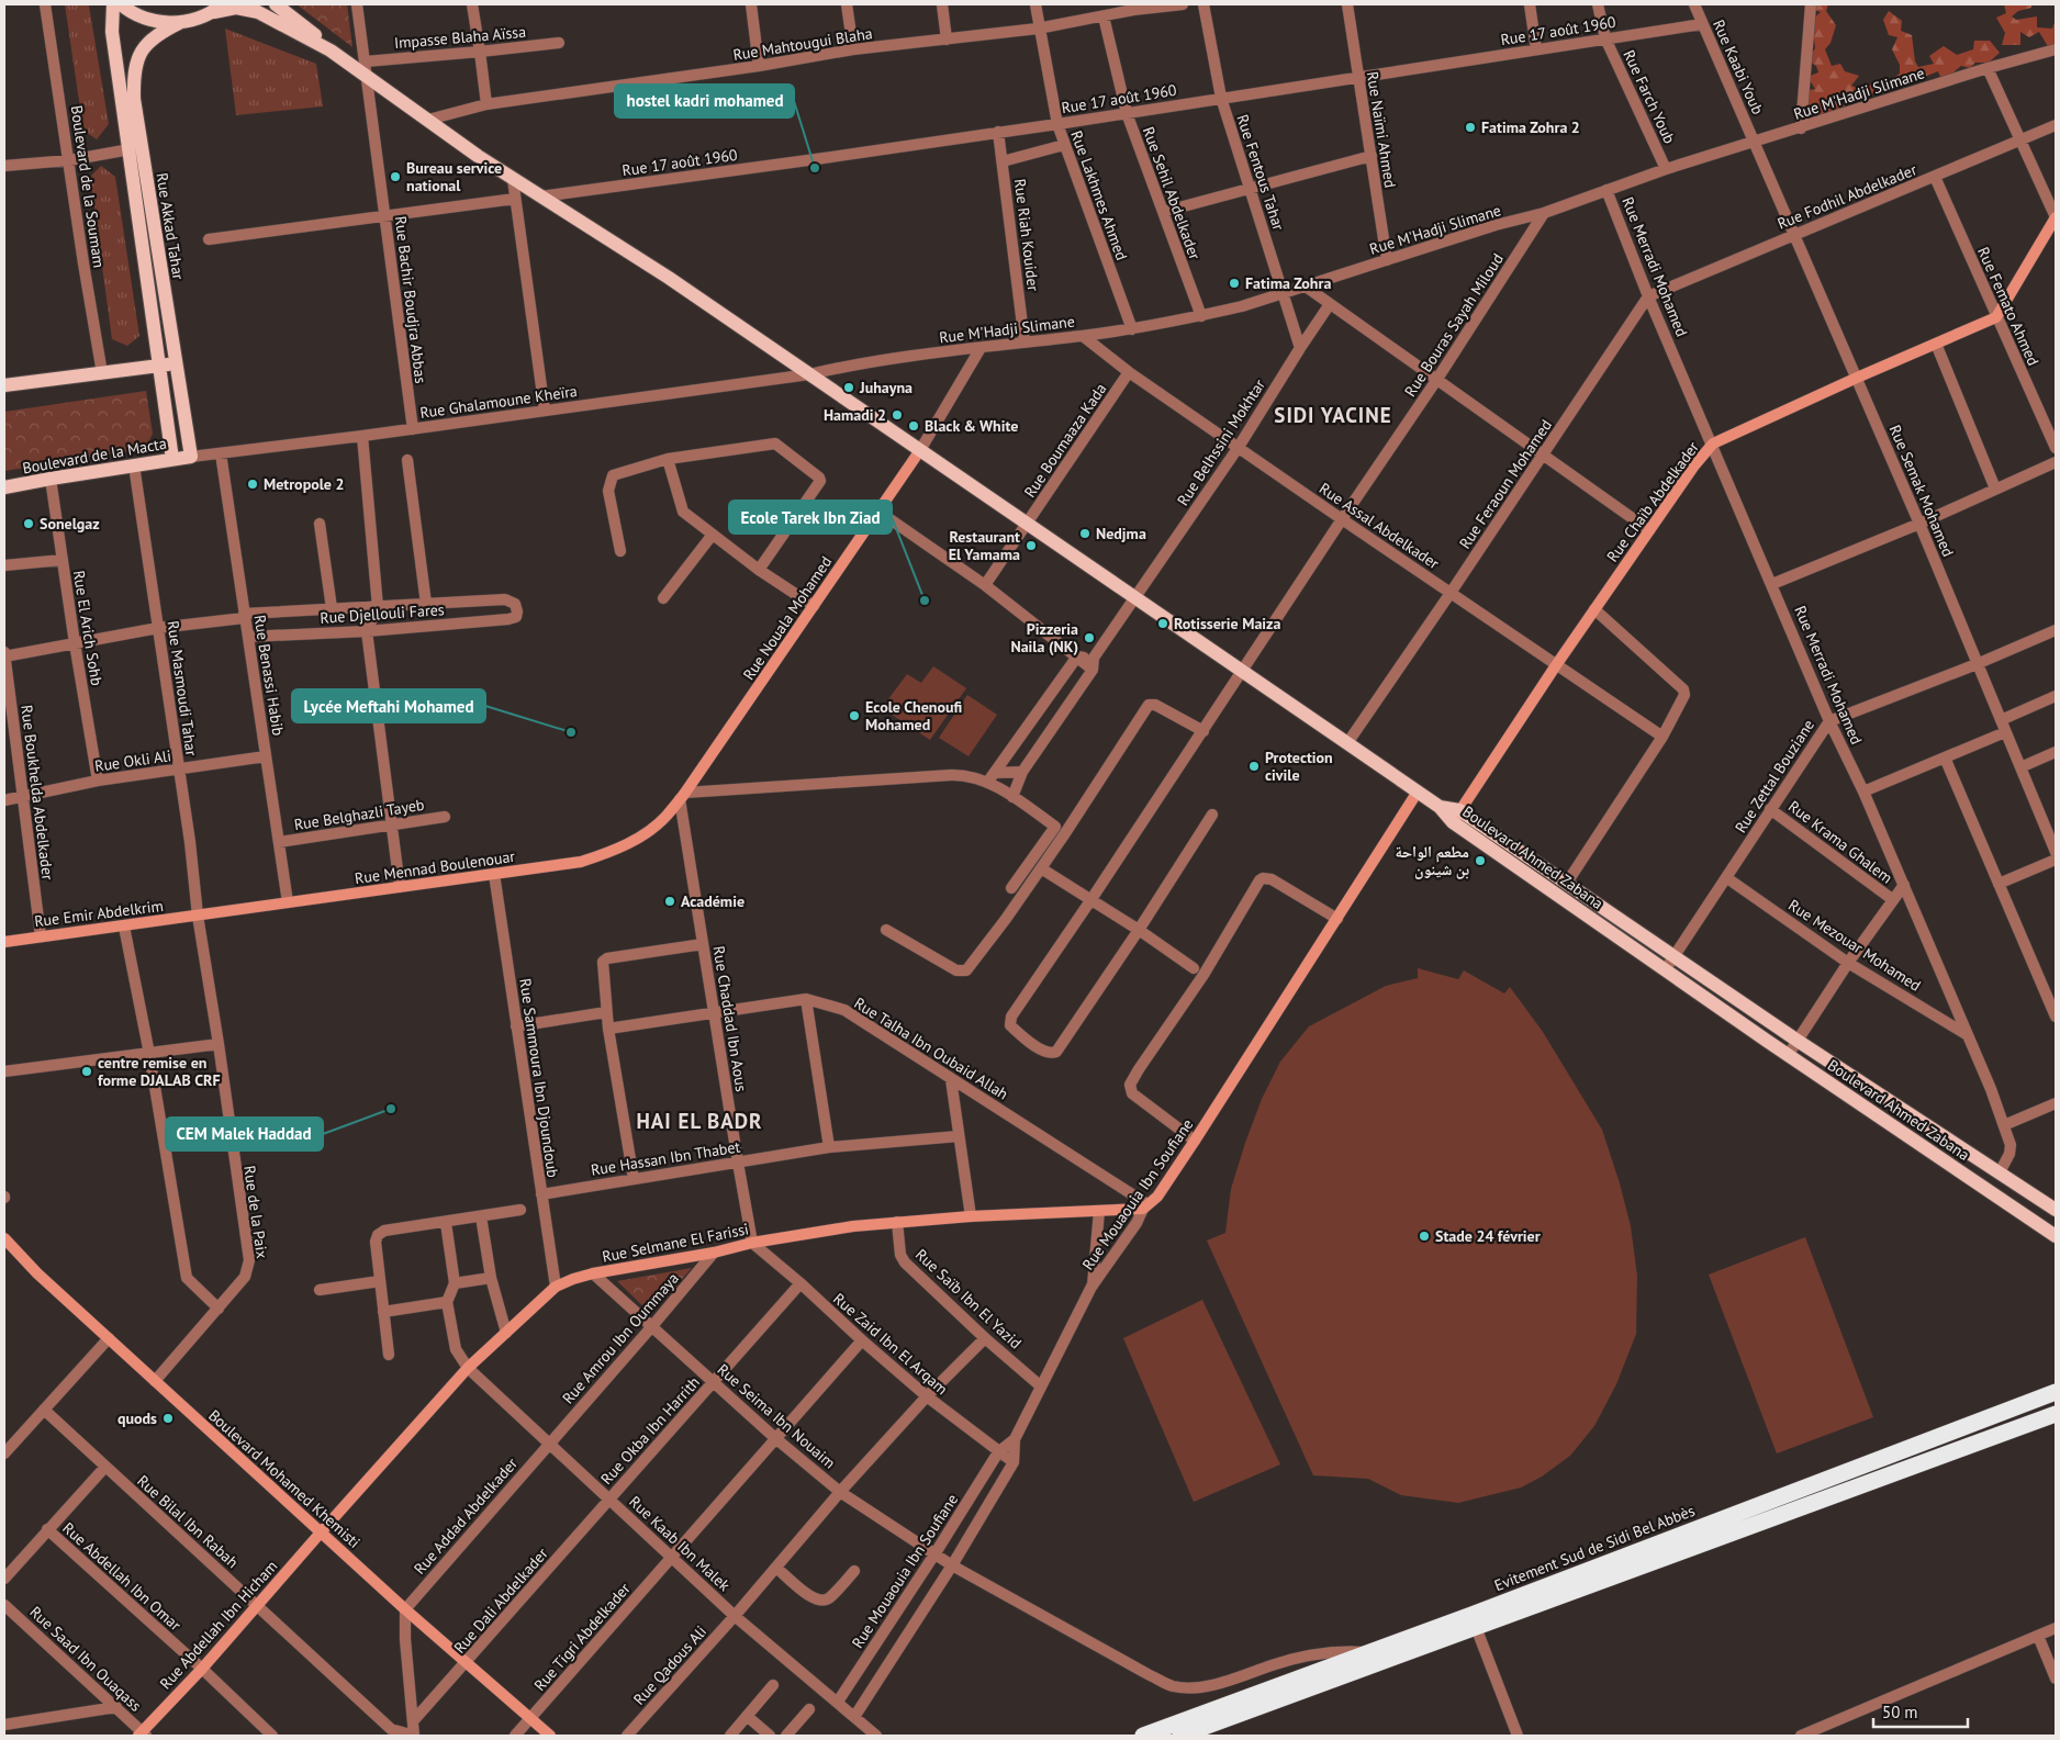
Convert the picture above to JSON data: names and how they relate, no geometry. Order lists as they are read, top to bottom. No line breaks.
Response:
{"streets":{"highway":["Evitement Sud de Sidi Bel Abbès"],"main road":["Rue Akkad Tahar","Boulevard de la Macta","Boulevard Ahmed Zabana"],"street":["Rue 17 août 1960","Impasse Blaha Aïssa","Rue Mahtougui Blaha","Rue Kaabi Youb","Rue M'Hadji Slimane","Rue Farch Youb","Rue Naïmi Ahmed","Rue Fentous Tahar","Boulevard de la Soumam","Rue Sehil Abdelkader","Rue Lakhmes Ahmed","Rue Fodhil Abdelkader","Rue Riah Kouider","Rue Merradi Mohamed","Rue Bachir Boudjra Abbas","Rue Femato Ahmed","Rue Bouras Sayah Miloud","Rue Ghalamoune Kheïra","Rue Boumaaza Kada","Rue Belhssini Mokhtar","Rue Feraoun Mohamed","Rue Semak Mohamed","Rue Chaïb Abdelkader","Rue Assal Abdelkader","Rue Djellouli Fares","Rue Nouala Mohamed","Rue El Arich Sohb","Rue Benassi Habib","Rue Masmoudi Tahar","Rue Okli Ali","Rue Zettal Bouziane","Rue Boukhelda Abdelkader","Rue Belghazli Tayeb","Rue Krama Ghalem","Rue Mennad Boulenouar","Rue Emir Abdelkrim","Rue Mezouar Mohamed","Rue Chaddad Ibn Aous","Rue Talha Ibn Oubaid Allah","Rue Sammoura Ibn Djoundoub","Rue Hassan Ibn Thabet","Rue Mouaouia Ibn Soufiane","Rue de la Paix","Rue Selmane El Farissi","Rue Saïb Ibn El Yazid","Rue Amrou Ibn Oummaya","Rue Zaid Ibn El Arqam","Rue Seima Ibn Nouaim","Rue Okba Ibn Harrith","Boulevard Mohamed Khemisti","Rue Addad Abdelkader","Rue Bilal Ibn Rabah","Rue Kaab Ibn Malek","Rue Abdellah Ibn Omar","Rue Dali Abdelkader","Rue Abdellah Ibn Hicham","Rue Tigri Abdelkader","Rue Saad Ibn Ouaqass","Rue Qadous Ali"]},"crossings":[["Rue 17 août 1960","Rue Kaabi Youb"],["Rue 17 août 1960","Rue Farch Youb"],["Rue 17 août 1960","Rue Naïmi Ahmed"],["Rue 17 août 1960","Rue Fentous Tahar"],["Rue 17 août 1960","Rue Sehil Abdelkader"],["Rue 17 août 1960","Rue Lakhmes Ahmed"],["Rue 17 août 1960","Rue Riah Kouider"],["Impasse Blaha Aïssa","Rue Bachir Boudjra Abbas"],["Rue Mahtougui Blaha","Rue Sehil Abdelkader"],["Rue Mahtougui Blaha","Rue Lakhmes Ahmed"],["Rue Kaabi Youb","Rue M'Hadji Slimane"],["Rue Kaabi Youb","Rue Semak Mohamed"],["Rue M'Hadji Slimane","Rue Farch Youb"],["Rue M'Hadji Slimane","Rue Naïmi Ahmed"],["Rue M'Hadji Slimane","Rue Fentous Tahar"],["Rue M'Hadji Slimane","Rue Sehil Abdelkader"],["Rue M'Hadji Slimane","Rue Lakhmes Ahmed"],["Rue M'Hadji Slimane","Rue Riah Kouider"],["Rue M'Hadji Slimane","Rue Merradi Mohamed"],["Rue M'Hadji Slimane","Rue Bouras Sayah Miloud"],["Rue M'Hadji Slimane","Rue Ghalamoune Kheïra"],["Rue M'Hadji Slimane","Rue Semak Mohamed"],["Rue M'Hadji Slimane","Rue Assal Abdelkader"],["Rue M'Hadji Slimane","Rue Nouala Mohamed"],["Rue Fentous Tahar","Rue Belhssini Mokhtar"],["Rue Fodhil Abdelkader","Rue Merradi Mohamed"],["Rue Fodhil Abdelkader","Rue Femato Ahmed"],["Rue Fodhil Abdelkader","Rue Feraoun Mohamed"],["Rue Fodhil Abdelkader","Rue Semak Mohamed"],["Rue Akkad Tahar","Rue Ghalamoune Kheïra"],["Rue Akkad Tahar","Boulevard de la Macta"],["Rue Merradi Mohamed","Rue Feraoun Mohamed"],["Rue Merradi Mohamed","Rue Chaïb Abdelkader"],["Rue Merradi Mohamed","Rue Zettal Bouziane"],["Rue Merradi Mohamed","Boulevard Ahmed Zabana"],["Rue Merradi Mohamed","Rue Mezouar Mohamed"],["Rue Bachir Boudjra Abbas","Rue Ghalamoune Kheïra"],["Rue Femato Ahmed","Rue Chaïb Abdelkader"],["Rue Bouras Sayah Miloud","Rue Assal Abdelkader"],["Rue Ghalamoune Kheïra","Boulevard de la Macta"],["Rue Ghalamoune Kheïra","Rue Benassi Habib"],["Rue Boumaaza Kada","Rue Assal Abdelkader"],["Rue Belhssini Mokhtar","Rue Assal Abdelkader"],["Boulevard de la Macta","Rue El Arich Sohb"],["Boulevard de la Macta","Rue Masmoudi Tahar"],["Rue Feraoun Mohamed","Rue Assal Abdelkader"],["Rue Semak Mohamed","Rue Chaïb Abdelkader"],["Rue Semak Mohamed","Rue Zettal Bouziane"],["Rue Chaïb Abdelkader","Rue Assal Abdelkader"],["Rue Chaïb Abdelkader","Boulevard Ahmed Zabana"],["Rue Djellouli Fares","Rue Benassi Habib"],["Rue Nouala Mohamed","Rue Mennad Boulenouar"],["Rue Nouala Mohamed","Rue Chaddad Ibn Aous"],["Rue El Arich Sohb","Rue Okli Ali"],["Rue Benassi Habib","Rue Okli Ali"],["Rue Benassi Habib","Rue Belghazli Tayeb"],["Rue Benassi Habib","Rue Mennad Boulenouar"],["Rue Masmoudi Tahar","Rue Okli Ali"],["Rue Masmoudi Tahar","Rue Mennad Boulenouar"],["Rue Masmoudi Tahar","Rue Emir Abdelkrim"],["Rue Masmoudi Tahar","Rue de la Paix"],["Rue Okli Ali","Rue Boukhelda Abdelkader"],["Rue Zettal Bouziane","Rue Krama Ghalem"],["Rue Zettal Bouziane","Boulevard Ahmed Zabana"],["Rue Zettal Bouziane","Rue Mezouar Mohamed"],["Rue Boukhelda Abdelkader","Rue Emir Abdelkrim"],["Boulevard Ahmed Zabana","Rue Mouaouia Ibn Soufiane"],["Rue Mennad Boulenouar","Rue Emir Abdelkrim"],["Rue Mennad Boulenouar","Rue Sammoura Ibn Djoundoub"],["Rue Mennad Boulenouar","Rue de la Paix"],["Rue Emir Abdelkrim","Rue de la Paix"],["Rue Chaddad Ibn Aous","Rue Talha Ibn Oubaid Allah"],["Rue Chaddad Ibn Aous","Rue Hassan Ibn Thabet"],["Rue Chaddad Ibn Aous","Rue Selmane El Farissi"],["Rue Chaddad Ibn Aous","Rue Zaid Ibn El Arqam"],["Rue Talha Ibn Oubaid Allah","Rue Mouaouia Ibn Soufiane"],["Rue Talha Ibn Oubaid Allah","Rue Selmane El Farissi"],["Rue Sammoura Ibn Djoundoub","Rue Hassan Ibn Thabet"],["Rue Sammoura Ibn Djoundoub","Rue Selmane El Farissi"],["Rue Mouaouia Ibn Soufiane","Rue Selmane El Farissi"],["Rue Mouaouia Ibn Soufiane","Rue Saïb Ibn El Yazid"],["Rue Mouaouia Ibn Soufiane","Rue Zaid Ibn El Arqam"],["Rue Mouaouia Ibn Soufiane","Rue Seima Ibn Nouaim"],["Rue Mouaouia Ibn Soufiane","Rue Kaab Ibn Malek"],["Rue de la Paix","Boulevard Mohamed Khemisti"],["Rue Selmane El Farissi","Rue Saïb Ibn El Yazid"],["Rue Selmane El Farissi","Rue Amrou Ibn Oummaya"],["Rue Selmane El Farissi","Rue Zaid Ibn El Arqam"],["Rue Selmane El Farissi","Rue Seima Ibn Nouaim"],["Rue Selmane El Farissi","Boulevard Mohamed Khemisti"],["Rue Selmane El Farissi","Rue Kaab Ibn Malek"],["Rue Selmane El Farissi","Rue Abdellah Ibn Hicham"],["Rue Saïb Ibn El Yazid","Rue Qadous Ali"],["Rue Amrou Ibn Oummaya","Rue Seima Ibn Nouaim"],["Rue Amrou Ibn Oummaya","Rue Addad Abdelkader"],["Rue Amrou Ibn Oummaya","Rue Kaab Ibn Malek"],["Rue Zaid Ibn El Arqam","Rue Okba Ibn Harrith"],["Rue Zaid Ibn El Arqam","Rue Tigri Abdelkader"],["Rue Zaid Ibn El Arqam","Rue Qadous Ali"],["Rue Seima Ibn Nouaim","Rue Okba Ibn Harrith"],["Rue Seima Ibn Nouaim","Evitement Sud de Sidi Bel Abbès"],["Rue Seima Ibn Nouaim","Rue Tigri Abdelkader"],["Rue Seima Ibn Nouaim","Rue Qadous Ali"],["Rue Okba Ibn Harrith","Rue Kaab Ibn Malek"],["Rue Okba Ibn Harrith","Rue Dali Abdelkader"],["Boulevard Mohamed Khemisti","Rue Addad Abdelkader"],["Boulevard Mohamed Khemisti","Rue Dali Abdelkader"],["Boulevard Mohamed Khemisti","Rue Abdellah Ibn Hicham"],["Boulevard Mohamed Khemisti","Rue Tigri Abdelkader"],["Rue Addad Abdelkader","Rue Kaab Ibn Malek"],["Rue Bilal Ibn Rabah","Rue Abdellah Ibn Hicham"],["Rue Kaab Ibn Malek","Rue Dali Abdelkader"],["Rue Kaab Ibn Malek","Rue Tigri Abdelkader"],["Rue Kaab Ibn Malek","Rue Qadous Ali"],["Rue Abdellah Ibn Omar","Rue Abdellah Ibn Hicham"],["Rue Abdellah Ibn Hicham","Rue Saad Ibn Ouaqass"]],"districts":["SIDI YACINE","HAI EL BADR"],"places":["Fatima Zohra 2","hostel kadri mohamed","Bureau service national","Fatima Zohra","Juhayna","Hamadi 2","Black & White","Metropole 2","Sonelgaz","Nedjma","Restaurant El Yamama","Ecole Tarek Ibn Ziad","Rotisserie Maiza","Pizzeria Naila (NK)","Ecole Chenoufi Mohamed","Lycée Meftahi Mohamed","Protection civile","مطعم الواحة بن شينون","Académie","centre remise en forme DJALAB CRF","CEM Malek Haddad","Stade 24 février","quods"],"scale_bar":"50 m"}
